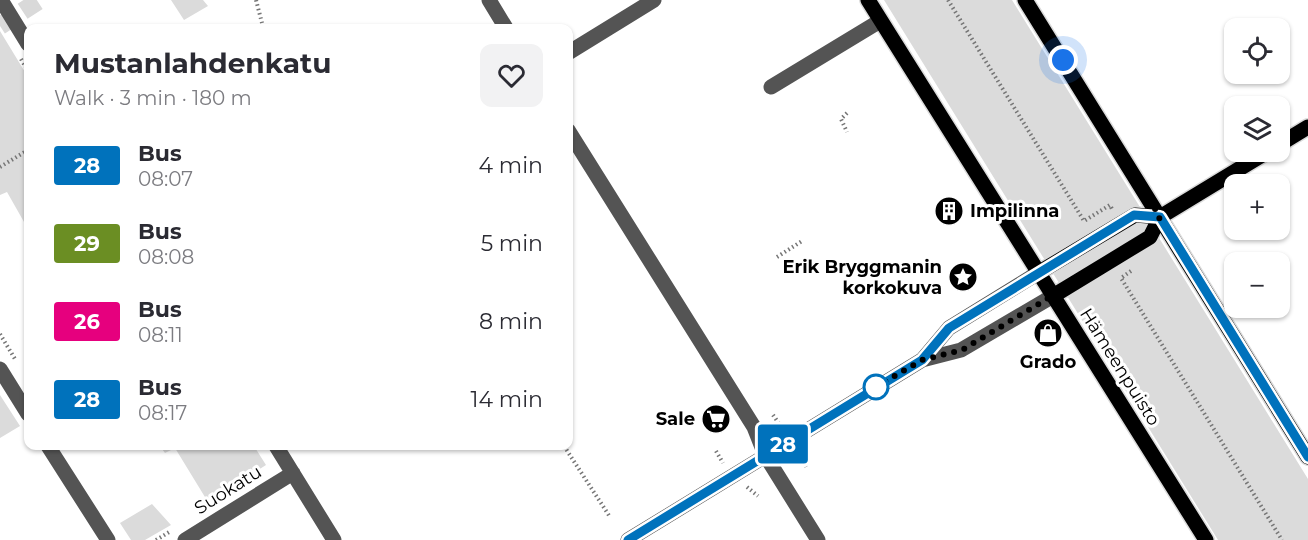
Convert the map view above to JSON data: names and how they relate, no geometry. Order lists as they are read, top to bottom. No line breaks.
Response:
{"streets":{"main road":["Hämeenpuisto"],"street":["Suokatu"]},"places":{"building":["Impilinna"],"place":["Erik Bryggmanin korkokuva"],"shop":["Grado"],"supermarket":["Sale"]},"lines":["bus line 28"],"page":{"on_map":"28","map_buttons":["+","−"],"heading":["Mustanlahdenkatu","Walk · 3 min · 180 m"],"list":[{"mark":"28","name":"Bus","note":"08:07","value":"4 min"},{"mark":"29","name":"Bus","note":"08:08","value":"5 min"},{"mark":"26","name":"Bus","note":"08:11","value":"8 min"},{"mark":"28","name":"Bus","note":"08:17","value":"14 min"}]}}
